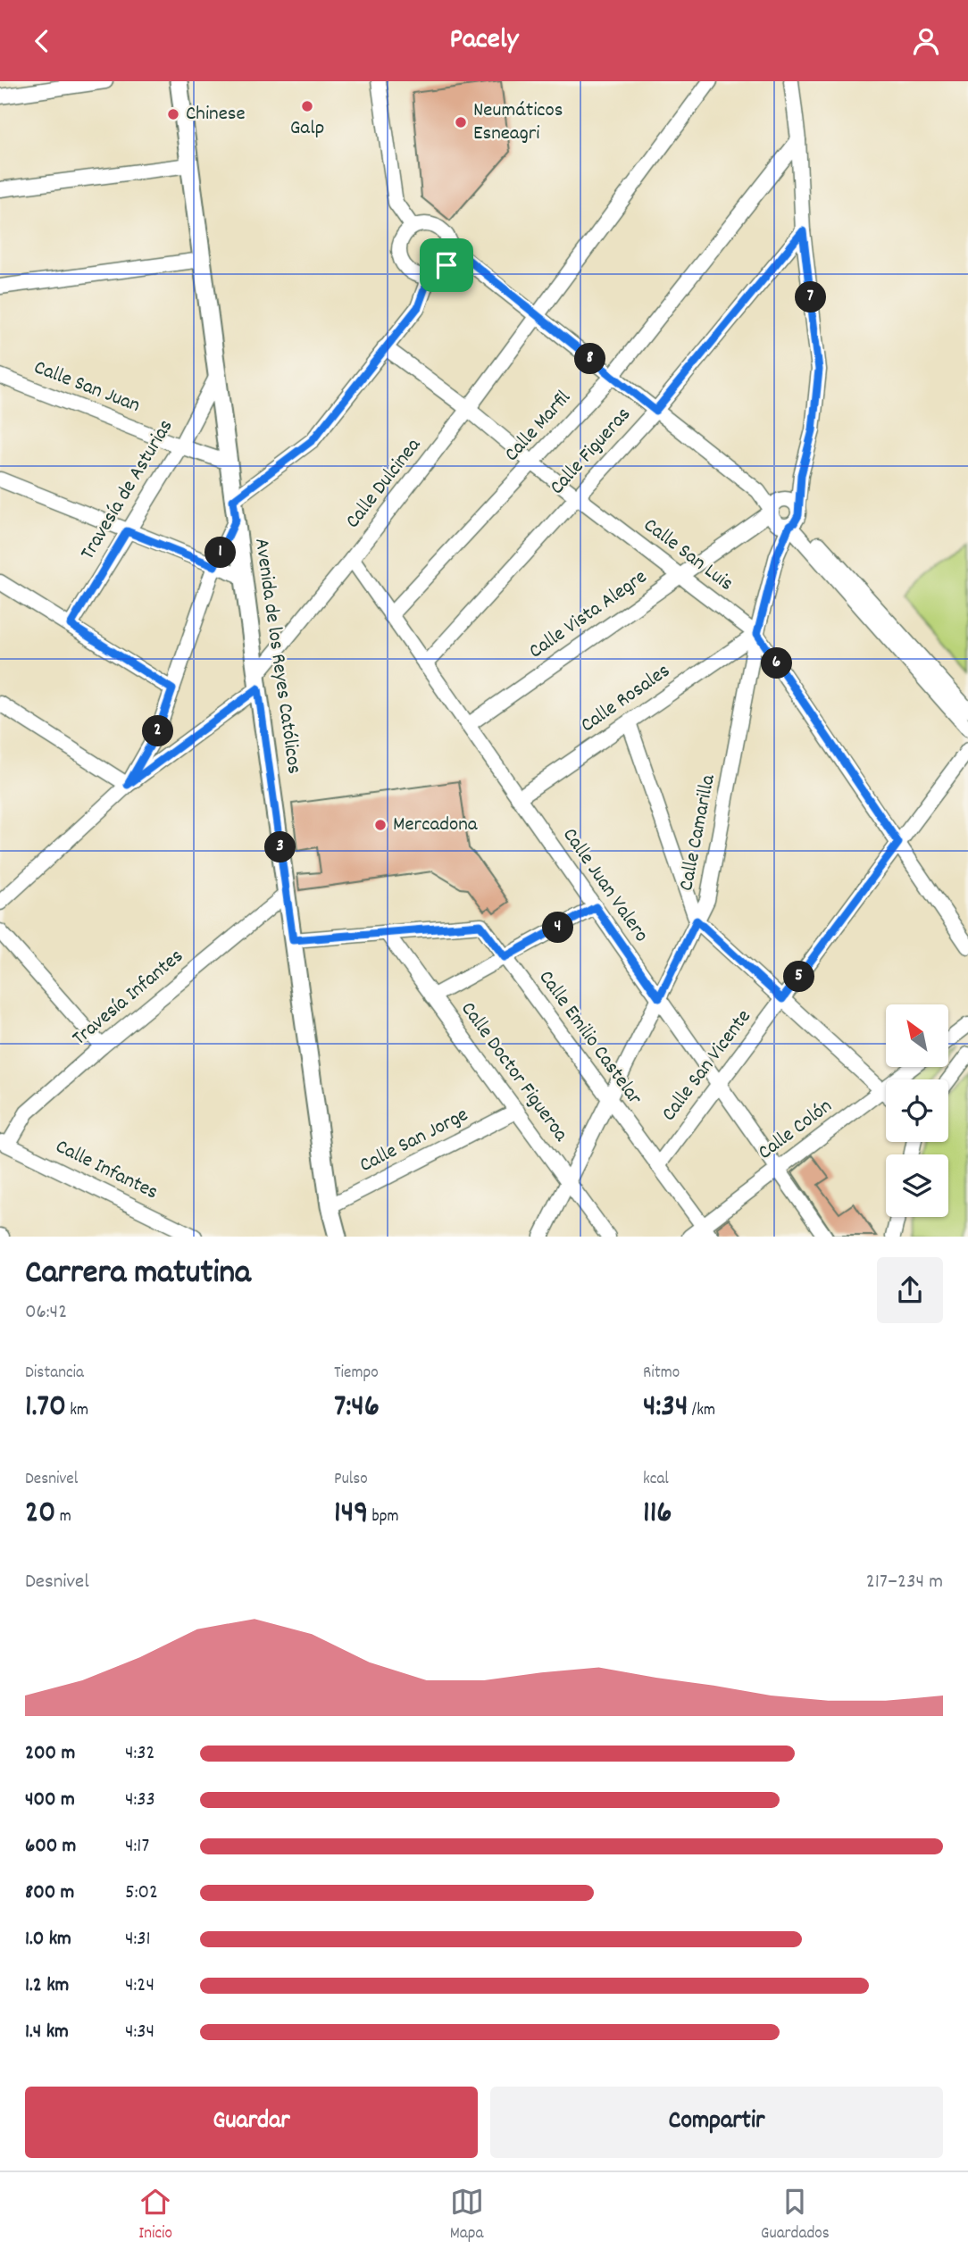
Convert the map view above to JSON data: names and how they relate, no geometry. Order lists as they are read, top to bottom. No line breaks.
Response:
{"streets":{"street":["Calle San Juan","Calle Marfil","Calle Figueras","Calle Dulcinea","Travesía de Asturias","Calle San Luis","Calle Vista Alegre","Avenida de los Reyes Católicos","Calle Rosales","Calle Camarilla","Calle Juan Valero","Travesía Infantes","Calle Emilio Castelar","Calle San Vicente","Calle Doctor Figueroa","Calle Colón","Calle San Jorge","Calle Infantes"]},"crossings":[["Calle San Juan","Travesía de Asturias"],["Calle San Juan","Avenida de los Reyes Católicos"],["Calle Marfil","Calle San Luis"],["Calle Marfil","Calle Juan Valero"],["Calle Figueras","Calle San Luis"],["Calle Figueras","Calle Juan Valero"],["Calle Dulcinea","Calle San Luis"],["Calle Dulcinea","Avenida de los Reyes Católicos"],["Calle Dulcinea","Calle Juan Valero"],["Travesía de Asturias","Avenida de los Reyes Católicos"],["Calle San Luis","Calle Vista Alegre"],["Calle San Luis","Calle Rosales"],["Calle San Luis","Calle Camarilla"],["Calle San Luis","Calle San Vicente"],["Calle Vista Alegre","Calle Camarilla"],["Calle Vista Alegre","Calle Juan Valero"],["Avenida de los Reyes Católicos","Travesía Infantes"],["Avenida de los Reyes Católicos","Calle Emilio Castelar"],["Avenida de los Reyes Católicos","Calle San Jorge"],["Calle Rosales","Calle Camarilla"],["Calle Rosales","Calle Juan Valero"],["Calle Camarilla","Calle Juan Valero"],["Calle Camarilla","Calle Emilio Castelar"],["Calle Camarilla","Calle Doctor Figueroa"],["Calle Juan Valero","Calle San Vicente"],["Calle Juan Valero","Calle Colón"],["Travesía Infantes","Calle Infantes"],["Calle Emilio Castelar","Calle San Vicente"],["Calle Emilio Castelar","Calle Doctor Figueroa"],["Calle Emilio Castelar","Calle Colón"],["Calle Doctor Figueroa","Calle San Jorge"]],"places":["Galp","Chinese","Neumáticos Esneagri","Mercadona"],"north":"top left","page":{"header":"Pacely","pins":["7","8","1","6","2","3","4","5"],"heading":["Carrera matutina","06:42"],"stats":[["Distancia","1.70 km"],["Tiempo","7:46"],["Ritmo","4:34 /km"],["Desnivel","20 m"],["Pulso","149 bpm"],["kcal","116"]],"chart":["Desnivel","217–234 m"],"list":[{"name":"200 m","note":"4:32"},{"name":"400 m","note":"4:33"},{"name":"600 m","note":"4:17"},{"name":"800 m","note":"5:02"},{"name":"1.0 km","note":"4:31"},{"name":"1.2 km","note":"4:24"},{"name":"1.4 km","note":"4:34"}],"buttons":["Guardar","Compartir"],"tabs":["Inicio","Mapa","Guardados"]}}
